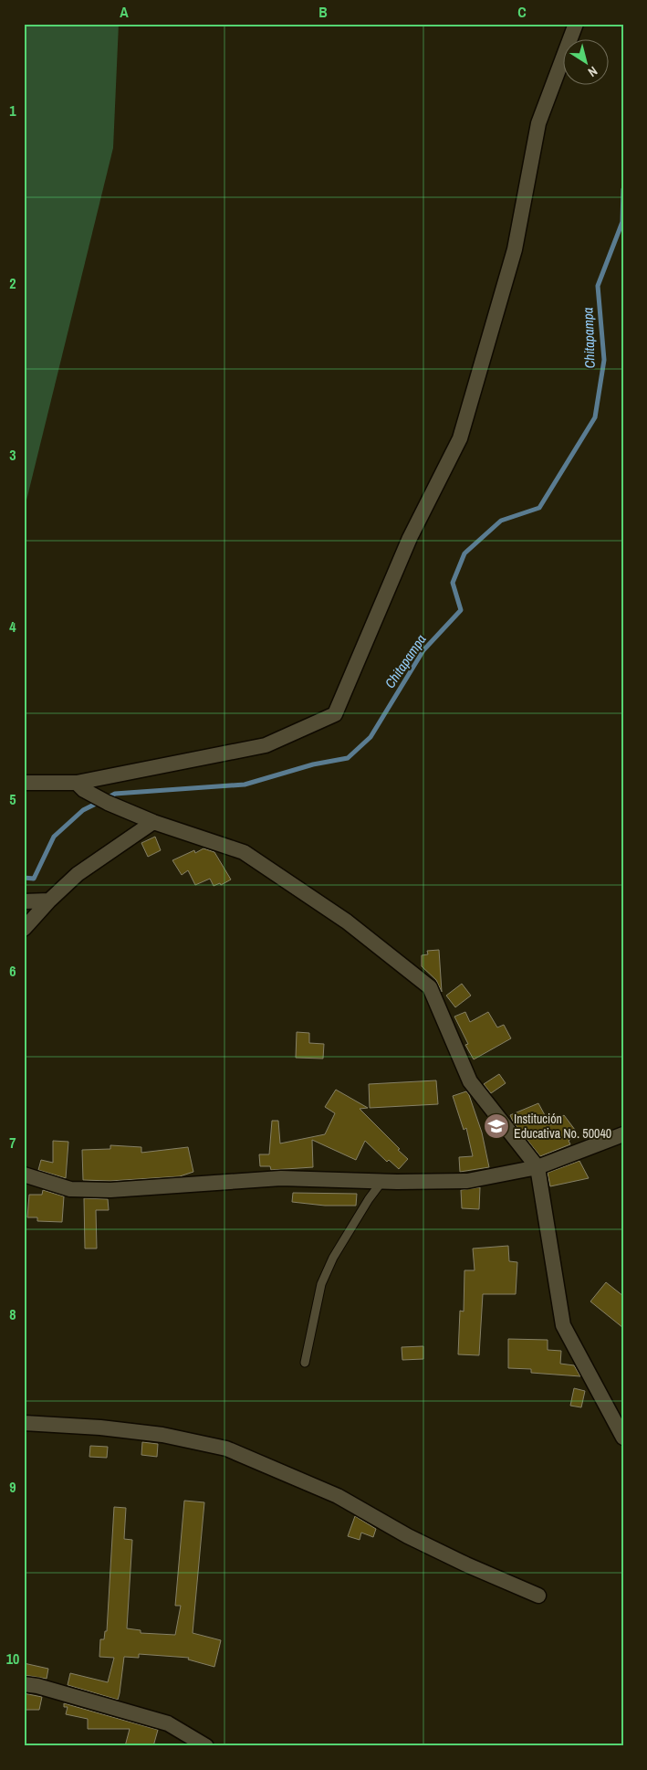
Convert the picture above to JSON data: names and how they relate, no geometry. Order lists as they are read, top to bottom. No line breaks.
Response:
{"water":["Chitapampa"],"places":{"school or university":["Institución Educativa No. 50040"]},"north":"bottom right","grid":{"columns":["A","B","C"],"rows":["1","2","3","4","5","6","7","8","9","10"]}}
